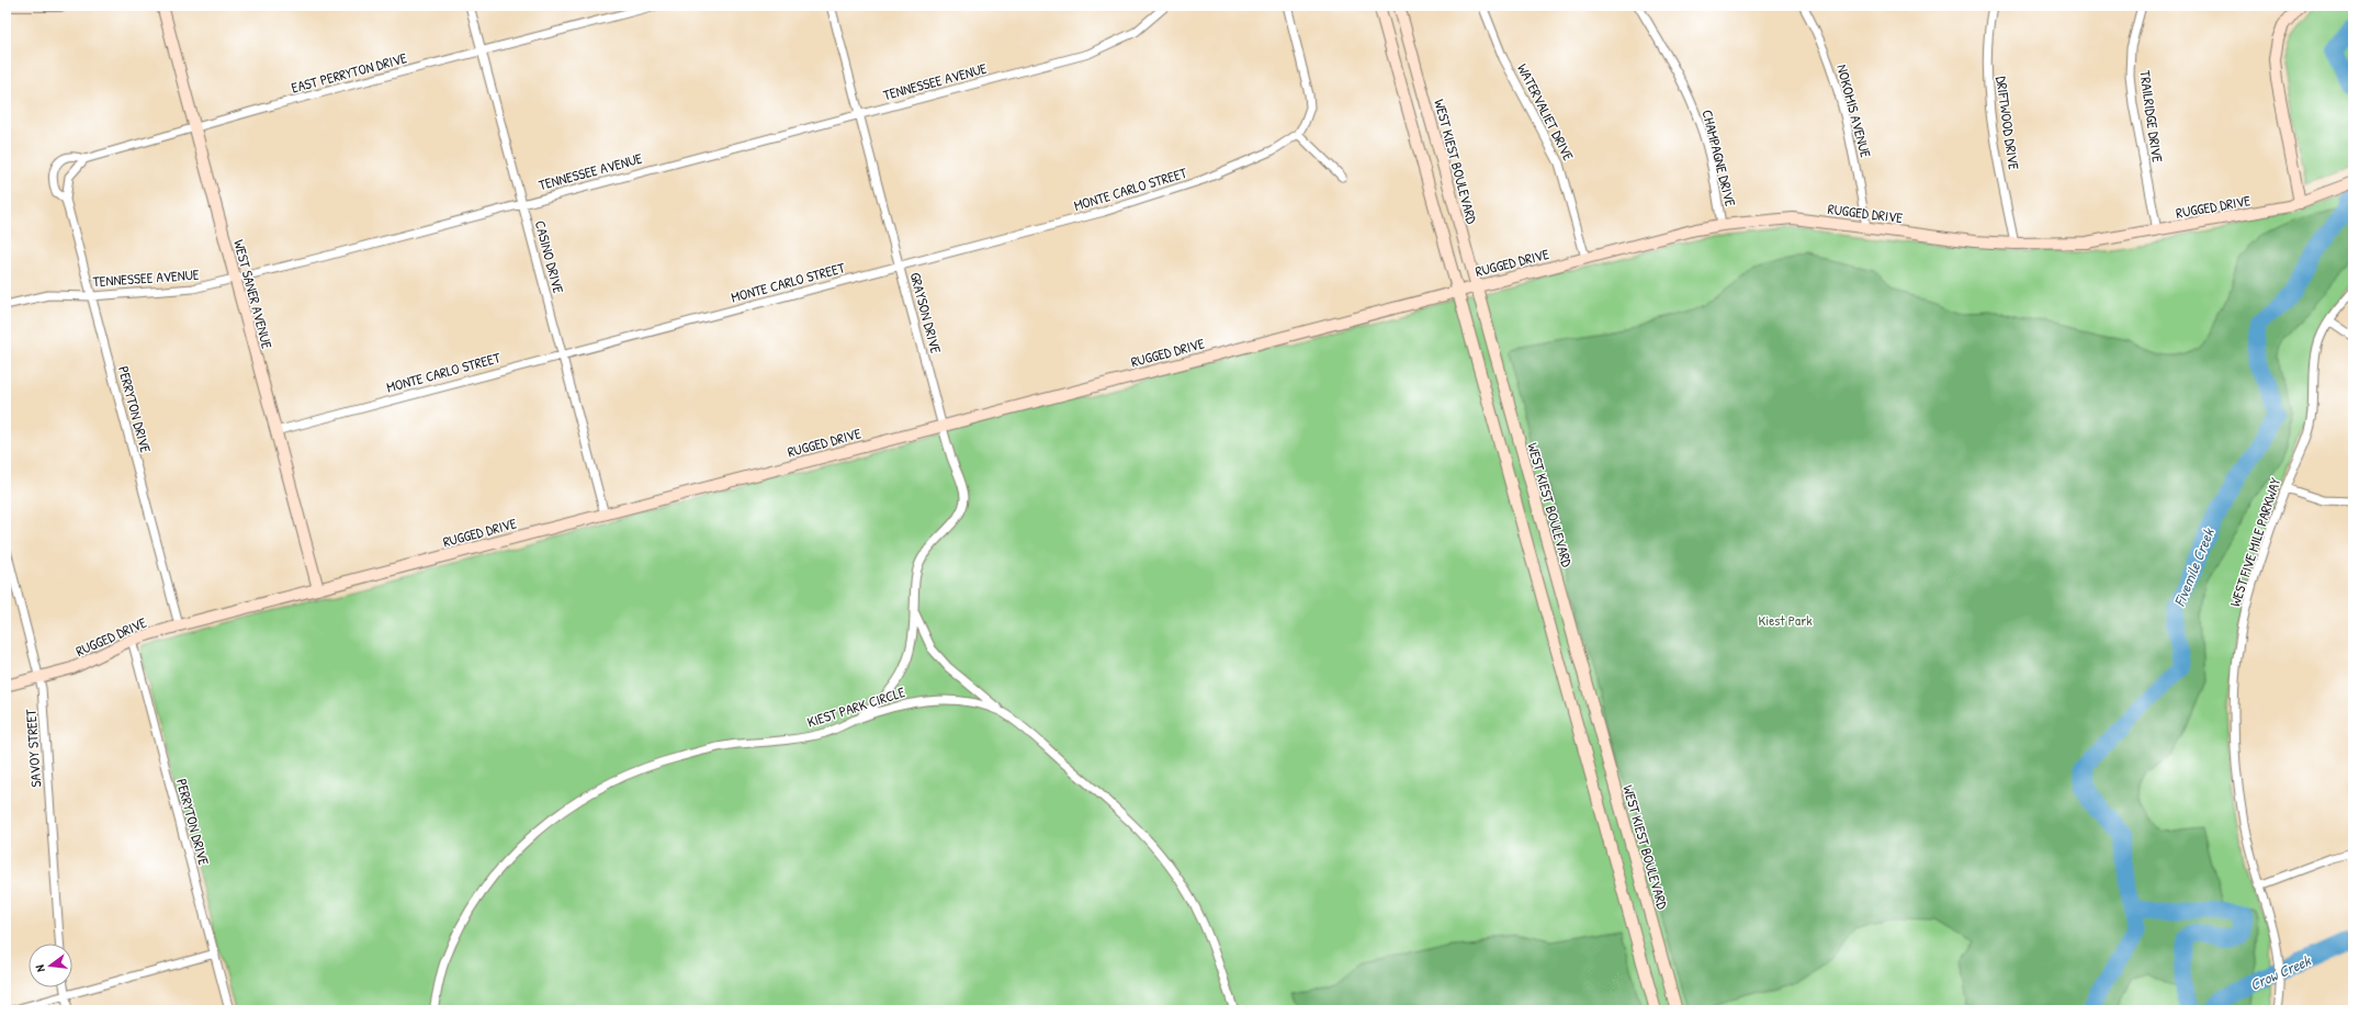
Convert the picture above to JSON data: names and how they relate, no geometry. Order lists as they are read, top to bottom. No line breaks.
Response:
{"streets":{"street":["EAST PERRYTON DRIVE","TENNESSEE AVENUE","NOKOMIS AVENUE","WATERVALIET DRIVE","TRAILRIDGE DRIVE","DRIFTWOOD DRIVE","CHAMPAGNE DRIVE","WEST KIEST BOULEVARD","MONTE CARLO STREET","RUGGED DRIVE","CASINO DRIVE","WEST SANER AVENUE","GRAYSON DRIVE","PERRYTON DRIVE","WEST FIVE MILE PARKWAY","KIEST PARK CIRCLE","SAVOY STREET"]},"crossings":[["EAST PERRYTON DRIVE","CASINO DRIVE"],["EAST PERRYTON DRIVE","WEST SANER AVENUE"],["EAST PERRYTON DRIVE","PERRYTON DRIVE"],["TENNESSEE AVENUE","CASINO DRIVE"],["TENNESSEE AVENUE","WEST SANER AVENUE"],["TENNESSEE AVENUE","GRAYSON DRIVE"],["TENNESSEE AVENUE","PERRYTON DRIVE"],["NOKOMIS AVENUE","RUGGED DRIVE"],["WATERVALIET DRIVE","RUGGED DRIVE"],["TRAILRIDGE DRIVE","RUGGED DRIVE"],["DRIFTWOOD DRIVE","RUGGED DRIVE"],["CHAMPAGNE DRIVE","RUGGED DRIVE"],["WEST KIEST BOULEVARD","RUGGED DRIVE"],["MONTE CARLO STREET","CASINO DRIVE"],["MONTE CARLO STREET","WEST SANER AVENUE"],["MONTE CARLO STREET","GRAYSON DRIVE"],["RUGGED DRIVE","CASINO DRIVE"],["RUGGED DRIVE","WEST SANER AVENUE"],["RUGGED DRIVE","GRAYSON DRIVE"],["RUGGED DRIVE","PERRYTON DRIVE"],["RUGGED DRIVE","SAVOY STREET"],["GRAYSON DRIVE","KIEST PARK CIRCLE"]],"water":["Fivemile Creek","Crow Creek"],"parks":["Kiest Park"],"north":"left"}
